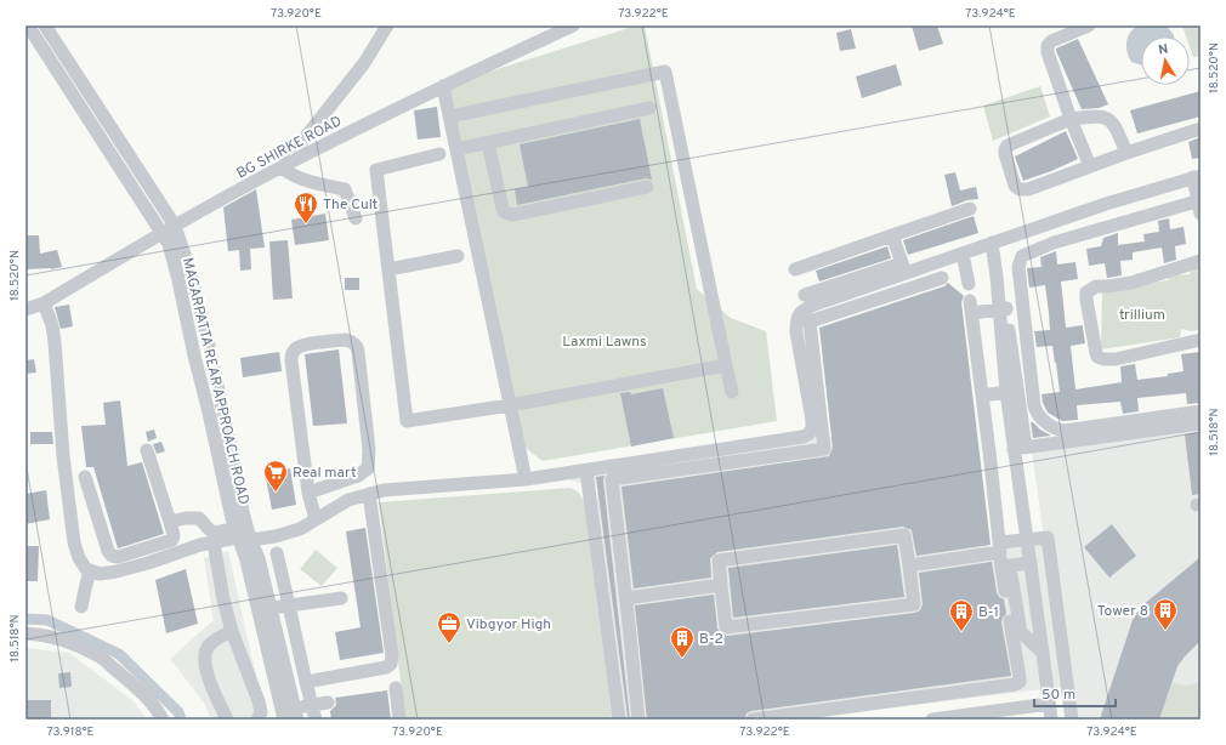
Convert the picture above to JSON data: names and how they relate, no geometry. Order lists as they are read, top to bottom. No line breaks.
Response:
{"streets":{"street":["BG SHIRKE ROAD","MAGARPATTA REAR APPROACH ROAD"]},"crossings":[["BG SHIRKE ROAD","MAGARPATTA REAR APPROACH ROAD"]],"parks":["trillium","Laxmi Lawns"],"places":{"restaurant":["The Cult"],"supermarket":["Real mart"],"building":["Tower 8","B-1","B-2"],"office":["Vibgyor High"]},"scale_bar":"50 m","north":"top","coordinates":["73.920°E","73.922°E","73.924°E","18.520°N","18.518°N","73.918°E"]}
